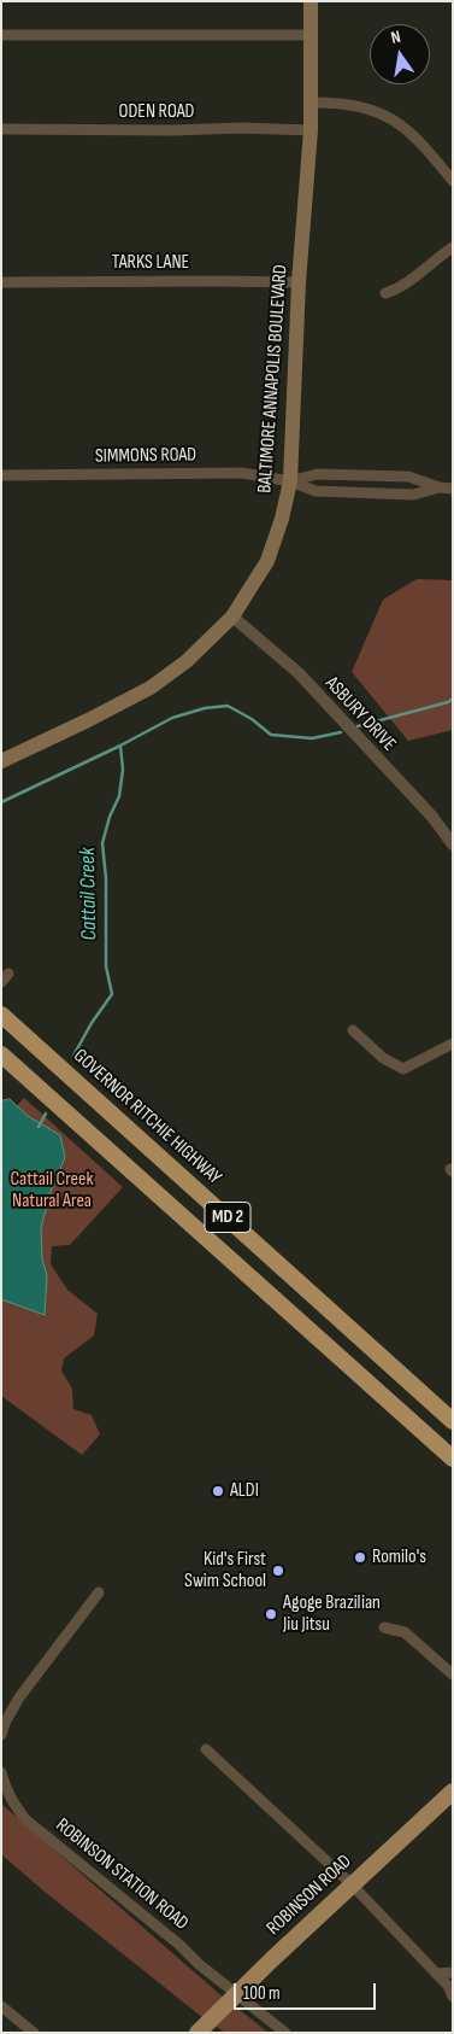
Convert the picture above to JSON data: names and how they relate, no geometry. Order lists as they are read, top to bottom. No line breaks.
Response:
{"streets":{"highway":["GOVERNOR RITCHIE HIGHWAY","MD 2"],"main road":["BALTIMORE ANNAPOLIS BOULEVARD","ROBINSON ROAD"],"street":["ODEN ROAD","TARKS LANE","SIMMONS ROAD","ASBURY DRIVE","ROBINSON STATION ROAD"]},"crossings":[["ODEN ROAD","BALTIMORE ANNAPOLIS BOULEVARD"],["TARKS LANE","BALTIMORE ANNAPOLIS BOULEVARD"],["BALTIMORE ANNAPOLIS BOULEVARD","SIMMONS ROAD"],["BALTIMORE ANNAPOLIS BOULEVARD","ASBURY DRIVE"],["ROBINSON STATION ROAD","ROBINSON ROAD"]],"water":["Cattail Creek"],"parks":["Cattail Creek Natural Area"],"places":["ALDI","Romilo's","Kid's First Swim School","Agoge Brazilian Jiu Jitsu"],"scale_bar":"100 m","north":"top"}
